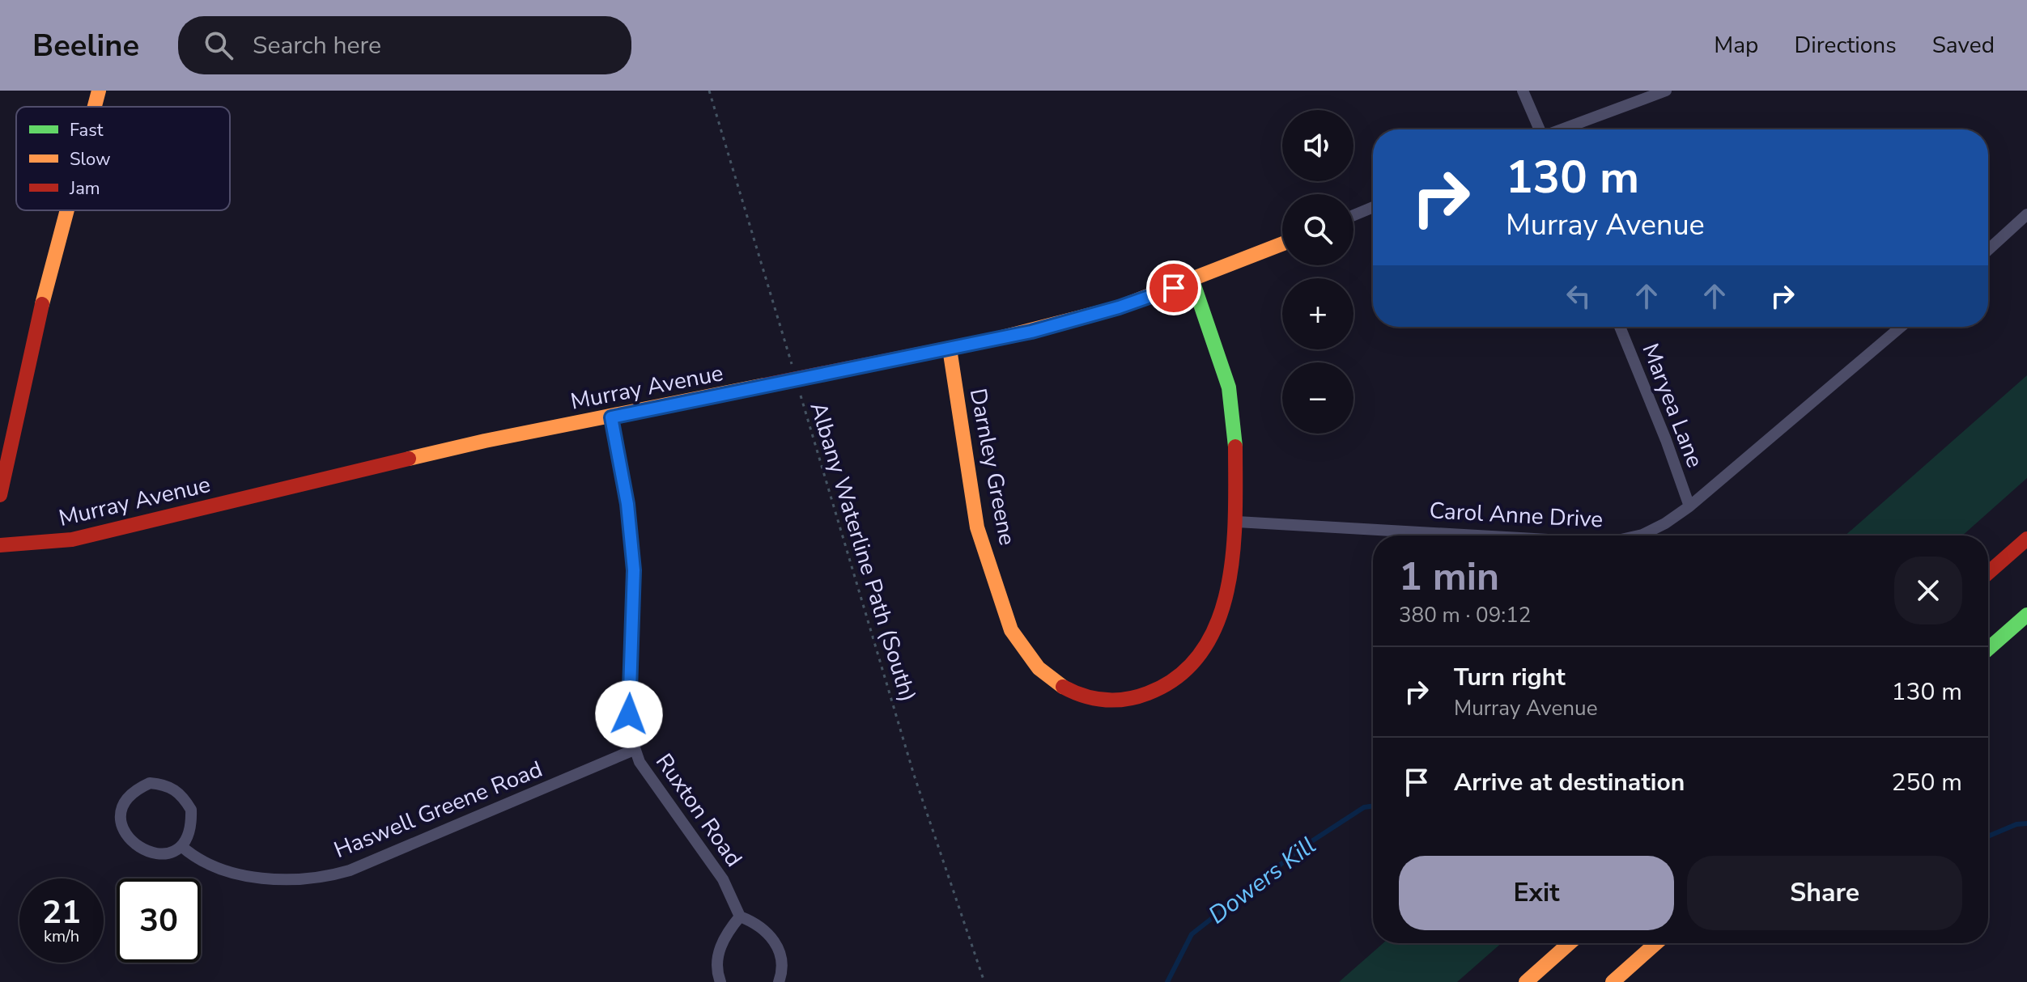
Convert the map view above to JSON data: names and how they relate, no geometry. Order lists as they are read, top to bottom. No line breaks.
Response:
{"streets":{"street":["Murray Avenue","Maryea Lane","Darnley Greene","Carol Anne Drive","Haswell Greene Road","Ruxton Road"],"path":["Albany Waterline Path (South)"]},"crossings":[["Murray Avenue","Darnley Greene"],["Murray Avenue","Albany Waterline Path (South)"],["Murray Avenue","Ruxton Road"],["Maryea Lane","Carol Anne Drive"],["Darnley Greene","Carol Anne Drive"],["Haswell Greene Road","Ruxton Road"]],"water":["Dowers Kill"],"legend":["Fast","Slow","Jam"],"page":{"header":"Beeline","search":"Search here","nav":["Map","Directions","Saved"],"map_buttons":["+","−"],"turn":["130 m","Murray Avenue"],"heading":["1 min","380 m · 09:12"],"list":[{"name":"Turn right","note":"Murray Avenue","value":"130 m"},{"name":"Arrive at destination","value":"250 m"}],"buttons":["Exit","Share"],"speed":"21 km/h","limit":"30"}}
